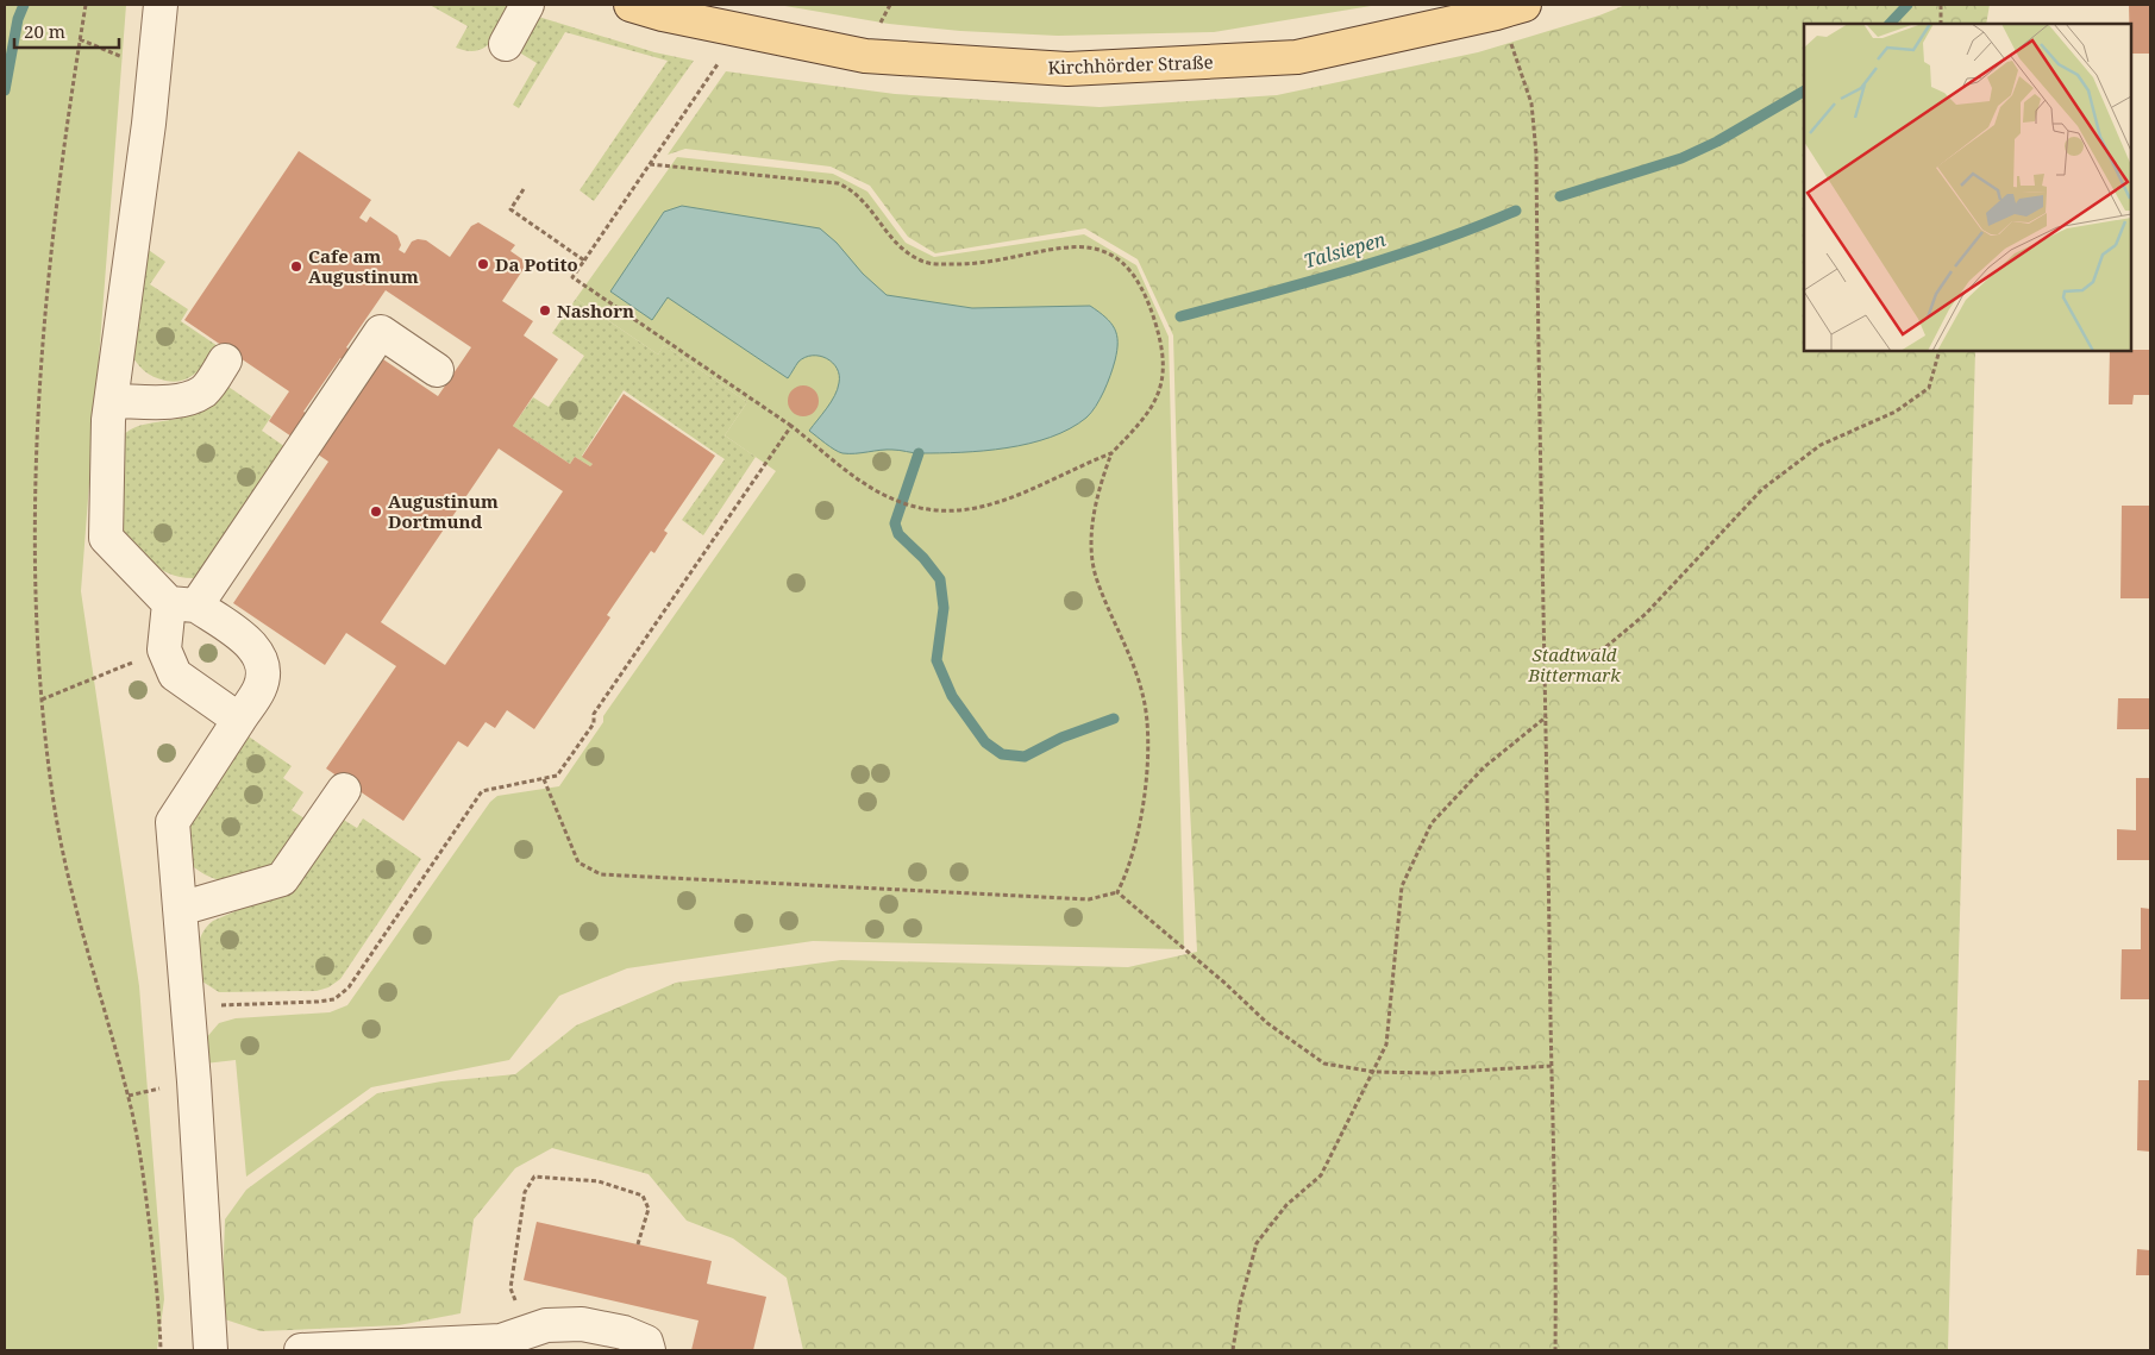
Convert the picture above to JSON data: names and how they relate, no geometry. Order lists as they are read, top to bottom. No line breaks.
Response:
{"streets":{"main road":["Kirchhörder Straße"]},"water":["Talsiepen"],"parks":["Stadtwald Bittermark"],"places":["Da Potito","Cafe am Augustinum","Nashorn","Augustinum Dortmund"],"scale_bar":"20 m"}
